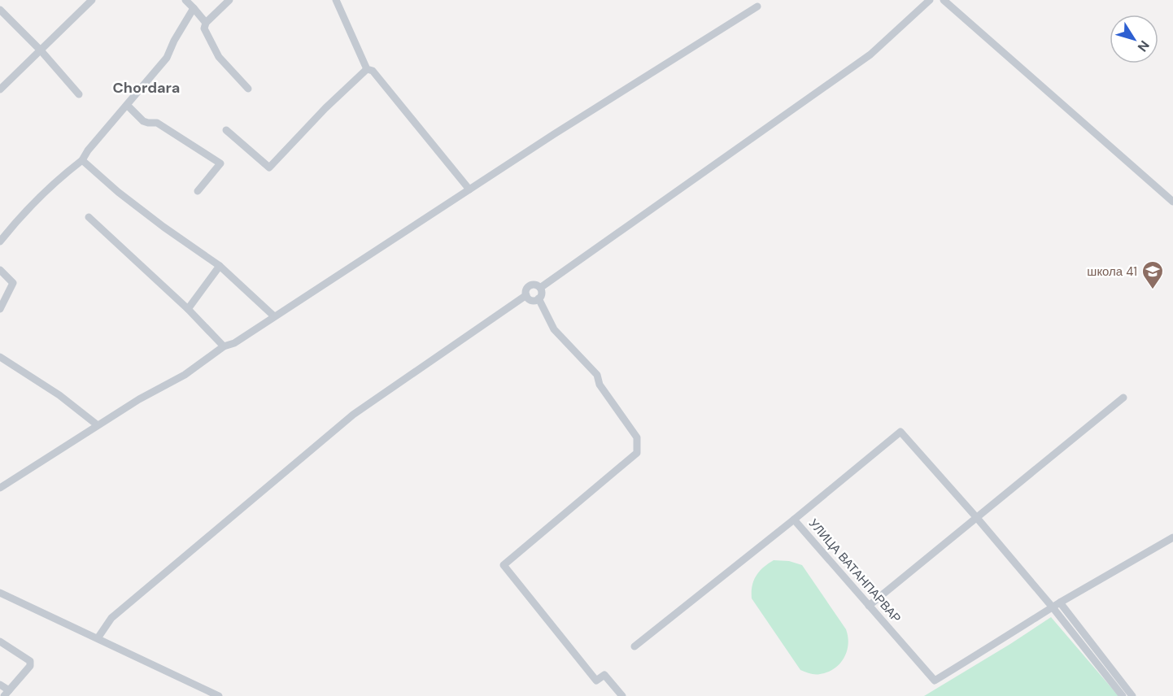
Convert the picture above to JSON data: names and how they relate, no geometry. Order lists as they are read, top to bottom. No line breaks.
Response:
{"streets":{"street":["УЛИЦА ВАТАНПАРВАР"]},"districts":["Chordara"],"places":{"school or university":["школа 41"]},"north":"bottom right"}
